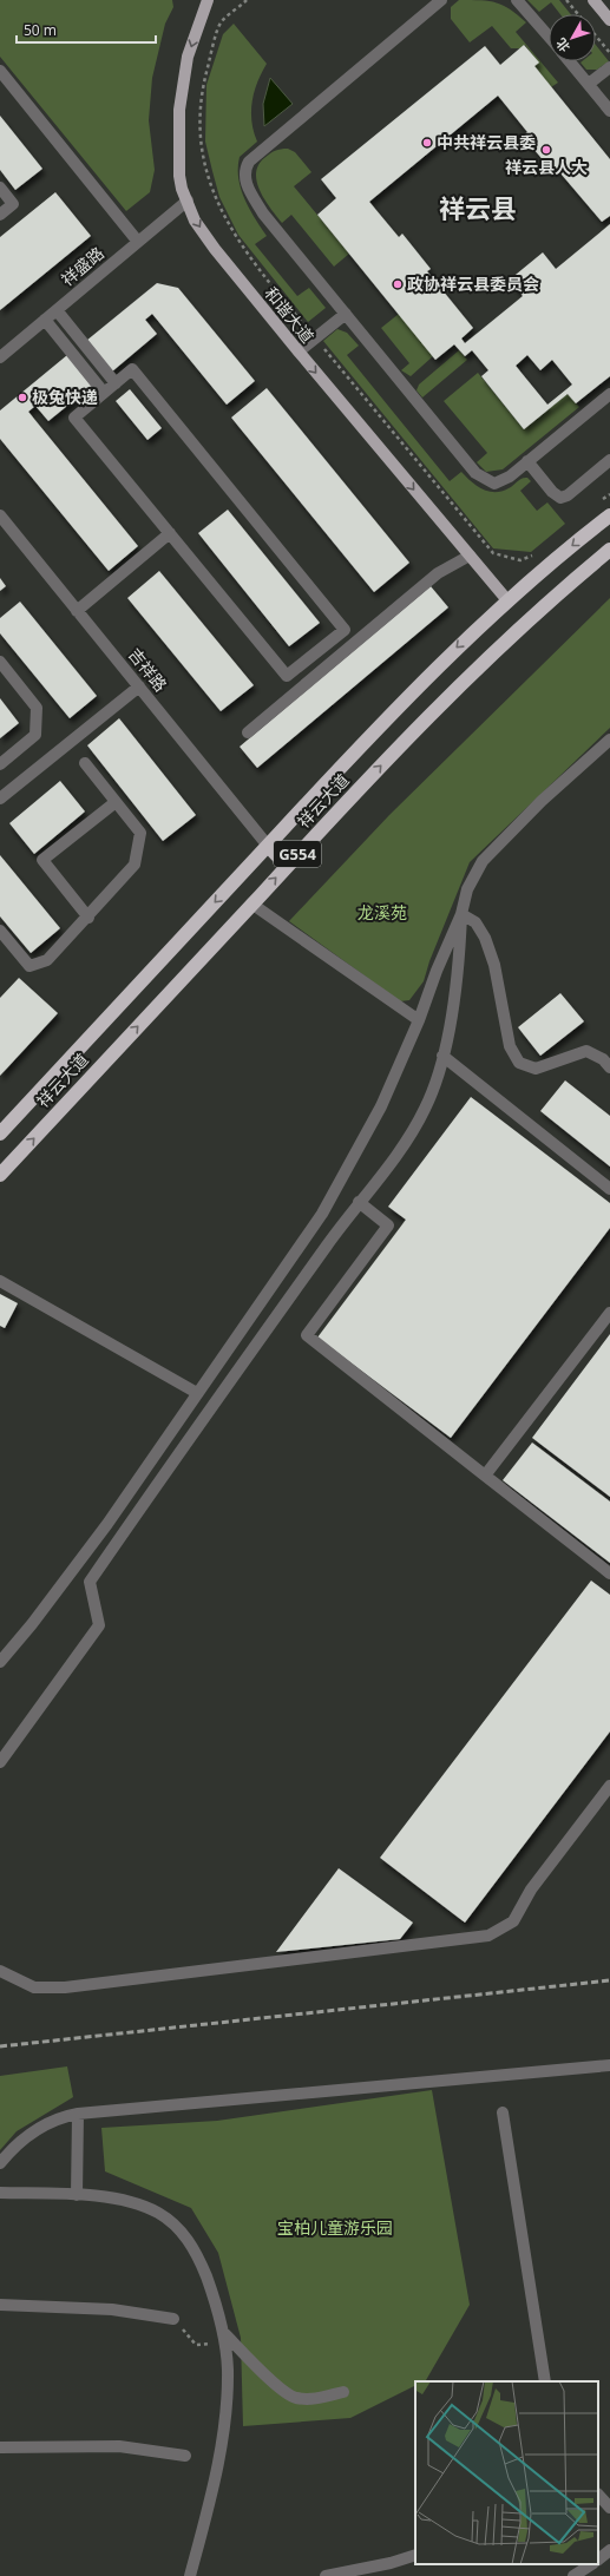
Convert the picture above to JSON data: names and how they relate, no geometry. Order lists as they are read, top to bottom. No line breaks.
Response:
{"streets":{"highway":["祥云大道","G554"],"main road":["和谐大道"],"street":["祥盛路","吉祥路"]},"crossings":[["祥盛路","和谐大道"],["和谐大道","祥云大道"],["吉祥路","祥云大道"]],"one_way":["和谐大道"],"districts":["祥云县"],"parks":["龙溪苑","宝柏儿童游乐园"],"places":["中共祥云县委","祥云县人大","政协祥云县委员会","极兔快递"],"scale_bar":"50 m","north":"bottom left"}
